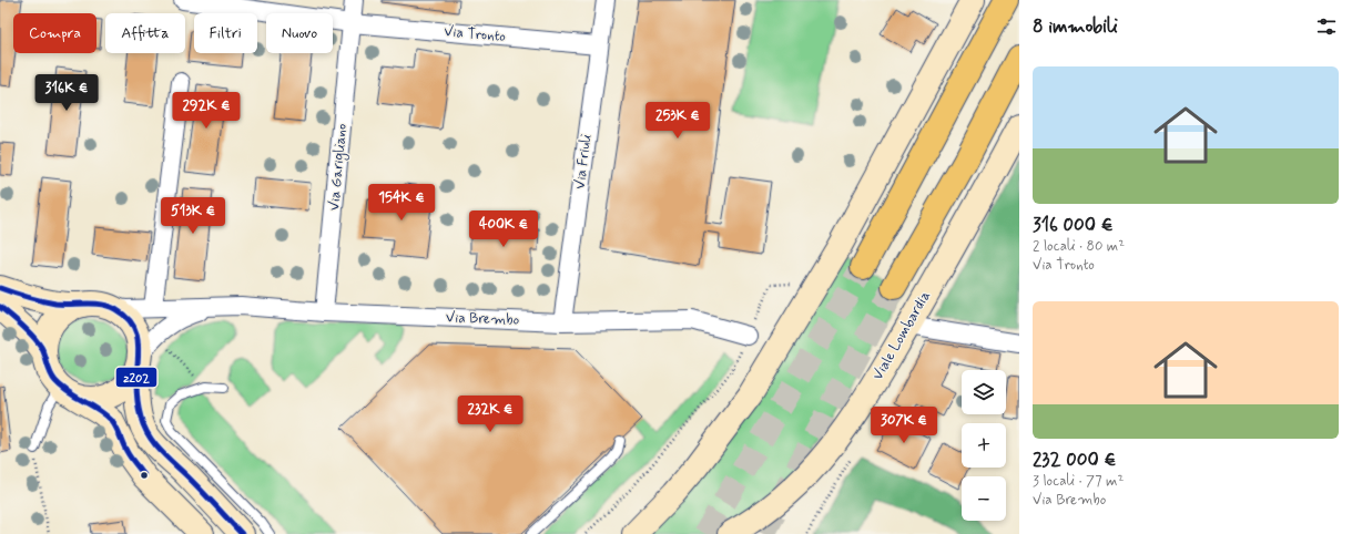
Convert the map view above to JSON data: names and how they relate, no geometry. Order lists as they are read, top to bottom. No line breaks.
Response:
{"streets":{"street":["Via Tronto","Via Friuli","Via Garigliano","Via Brembo","Viale Lombardia"]},"crossings":[["Via Tronto","Via Friuli"],["Via Tronto","Via Garigliano"],["Via Friuli","Via Brembo"],["Via Garigliano","Via Brembo"]],"lines":["transit line z202"],"page":{"heading":"8 immobili","chip":["Compra","Affitta","Filtri","Nuovo"],"list":[{"name":"316 000 €","note":"2 locali · 80 m² · Via Tronto"},{"name":"232 000 €","note":"3 locali · 77 m² · Via Brembo"}],"price":["316K €","292K €","253K €","154K €","513K €","400K €","232K €","307K €"],"map_buttons":["+","−"]}}
